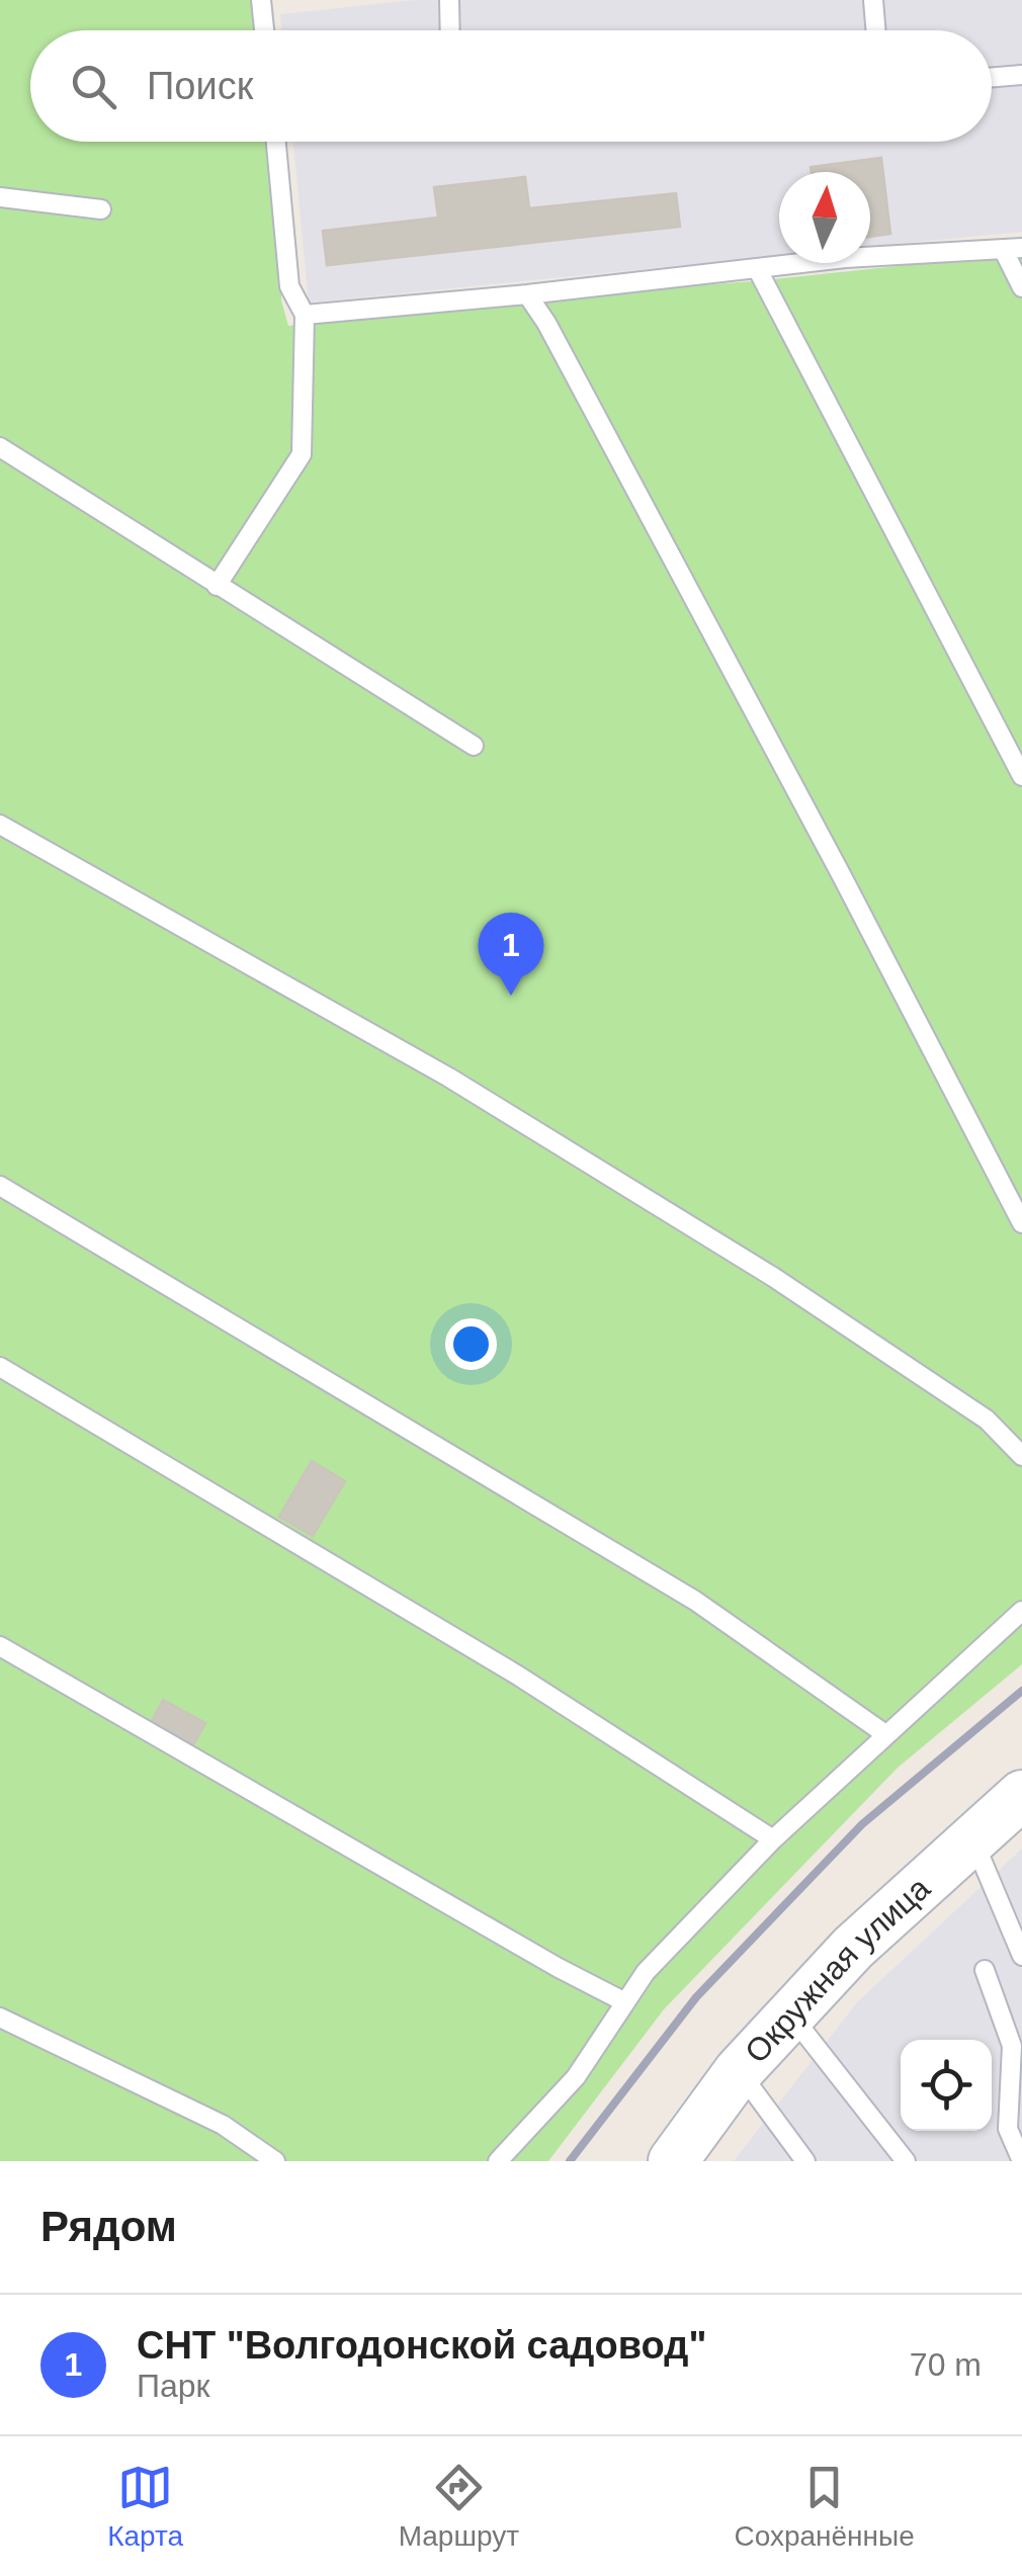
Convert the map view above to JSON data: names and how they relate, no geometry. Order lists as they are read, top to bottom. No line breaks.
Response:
{"streets":{"main road":["Окружная улица"]},"north":"top","page":{"search":"Поиск","pins":"1","heading":"Рядом","list":[{"mark":"1","name":"СНТ \"Волгодонской садовод\"","note":"Парк","value":"70 m"}],"nav":["Карта","Маршрут","Сохранённые"]}}
